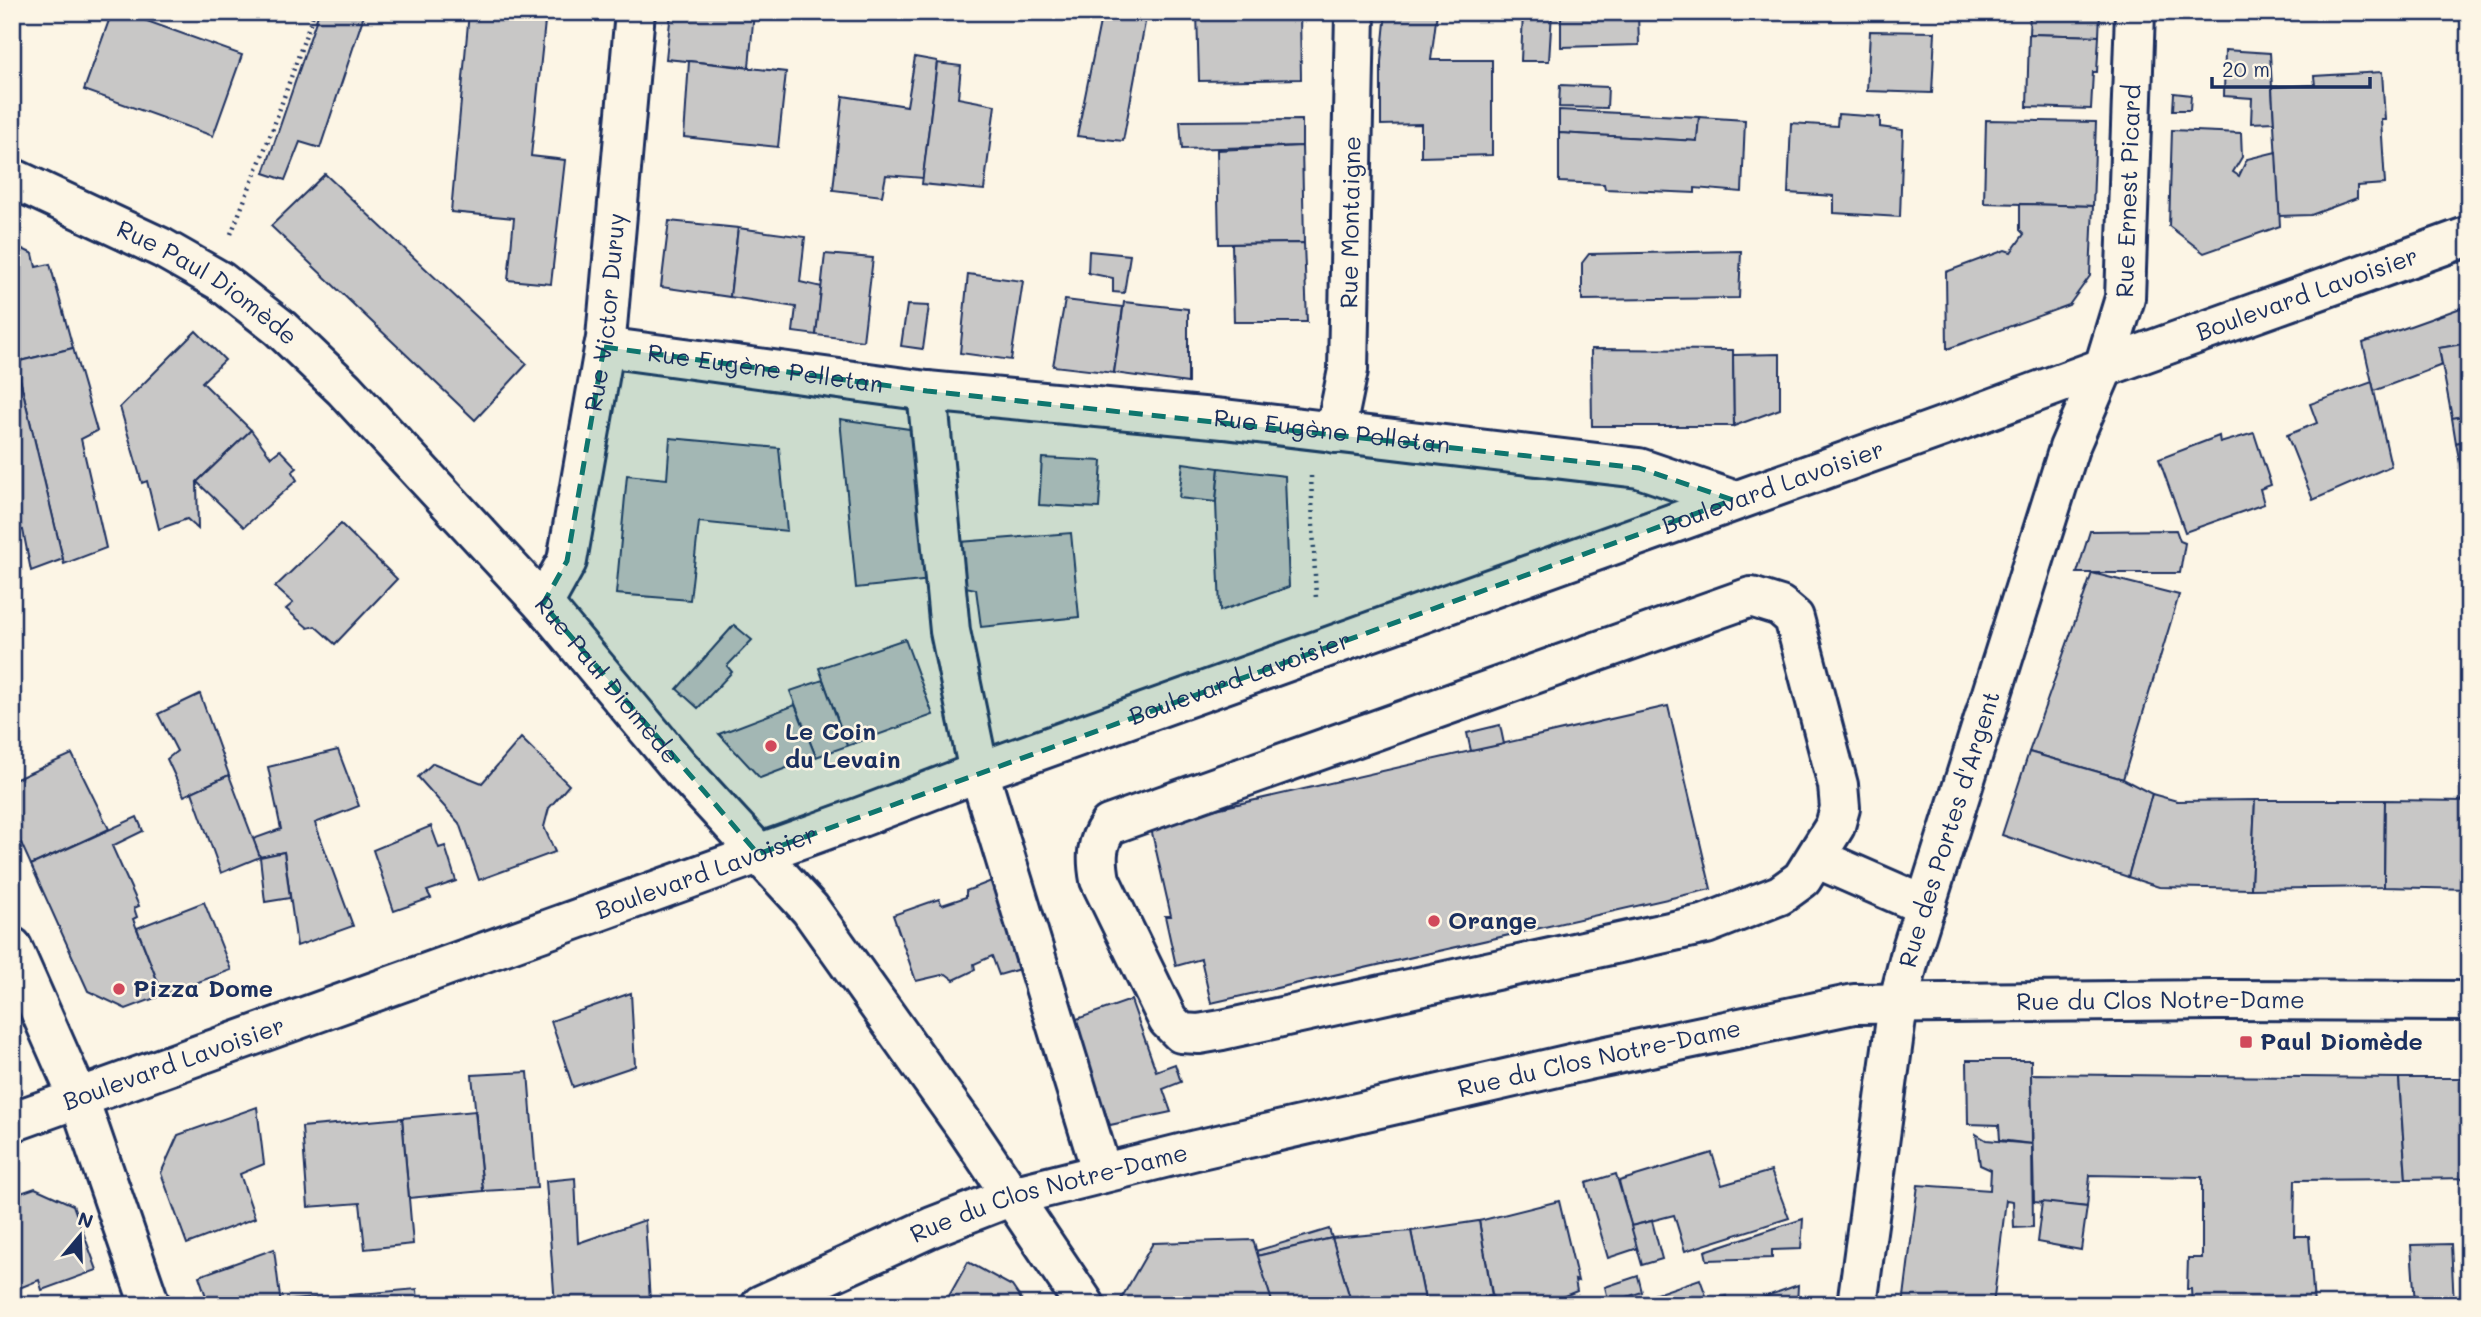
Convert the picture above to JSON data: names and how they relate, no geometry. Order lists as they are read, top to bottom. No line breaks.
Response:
{"streets":{"street":["Rue Ernest Picard","Rue Montaigne","Rue Paul Diomède","Boulevard Lavoisier","Rue Victor Duruy","Rue Eugène Pelletan","Rue des Portes d'Argent","Rue du Clos Notre-Dame"]},"crossings":[["Rue Ernest Picard","Boulevard Lavoisier"],["Rue Ernest Picard","Rue des Portes d'Argent"],["Rue Montaigne","Rue Eugène Pelletan"],["Rue Paul Diomède","Boulevard Lavoisier"],["Rue Paul Diomède","Rue Victor Duruy"],["Rue Paul Diomède","Rue du Clos Notre-Dame"],["Boulevard Lavoisier","Rue Eugène Pelletan"],["Boulevard Lavoisier","Rue des Portes d'Argent"],["Rue Victor Duruy","Rue Eugène Pelletan"],["Rue des Portes d'Argent","Rue du Clos Notre-Dame"]],"places":{"other":["Le Coin du Levain","Orange","Pizza Dome"],"transit":["Paul Diomède"]},"scale_bar":"20 m","north":"top"}
